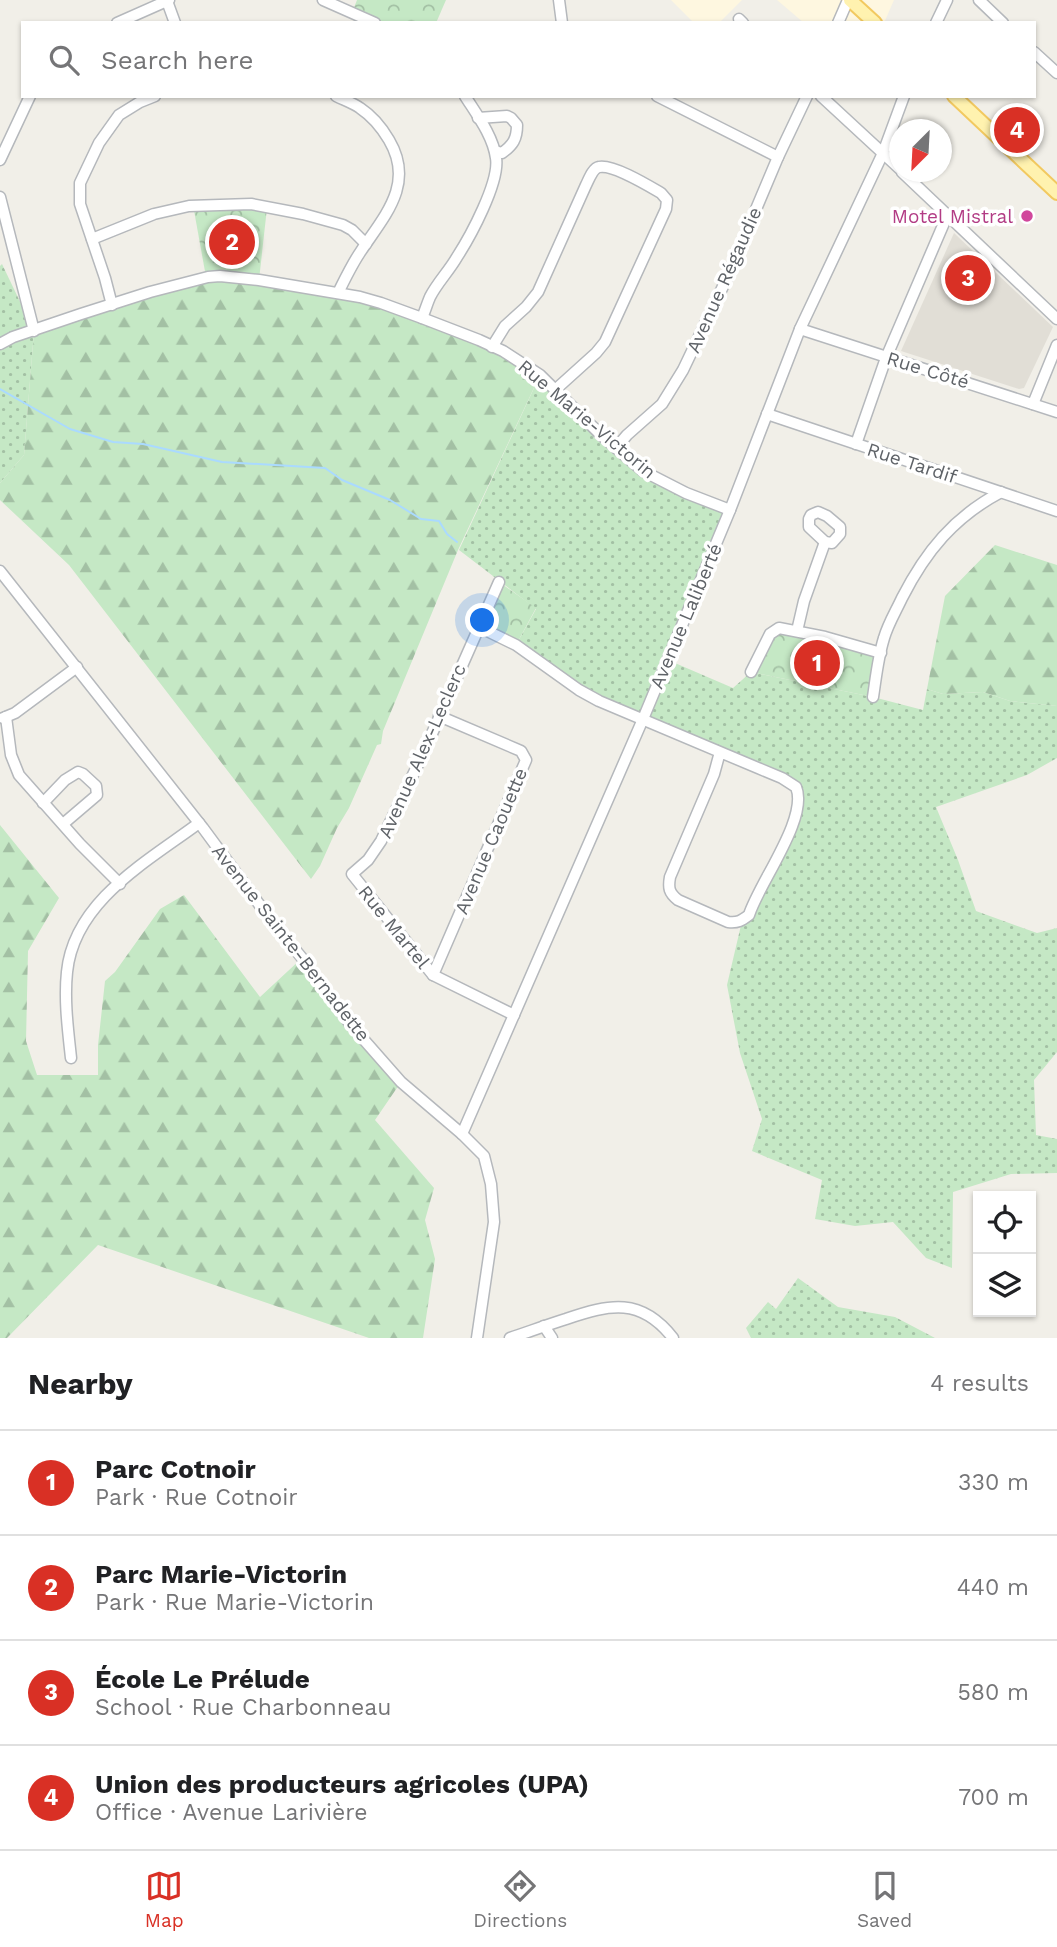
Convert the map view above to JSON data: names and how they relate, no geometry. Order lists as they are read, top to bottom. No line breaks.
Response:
{"streets":{"street":["Avenue Régaudie","Rue Côté","Rue Marie-Victorin","Rue Tardif","Avenue Laliberté","Avenue Alex-Leclerc","Avenue Caouette","Rue Martel","Avenue Sainte-Bernadette"]},"crossings":[["Avenue Régaudie","Rue Marie-Victorin"],["Rue Côté","Avenue Laliberté"],["Rue Marie-Victorin","Avenue Laliberté"],["Rue Tardif","Avenue Laliberté"],["Avenue Laliberté","Rue Martel"],["Avenue Laliberté","Avenue Sainte-Bernadette"],["Avenue Alex-Leclerc","Avenue Caouette"],["Avenue Alex-Leclerc","Rue Martel"],["Avenue Caouette","Rue Martel"]],"places":["Motel Mistral"],"north":"bottom left","page":{"search":"Search here","pins":["4","2","3","1"],"heading":["Nearby","4 results"],"list":[{"mark":"1","name":"Parc Cotnoir","note":"Park · Rue Cotnoir","value":"330 m"},{"mark":"2","name":"Parc Marie-Victorin","note":"Park · Rue Marie-Victorin","value":"440 m"},{"mark":"3","name":"École Le Prélude","note":"School · Rue Charbonneau","value":"580 m"},{"mark":"4","name":"Union des producteurs agricoles (UPA)","note":"Office · Avenue Larivière","value":"700 m"}],"nav":["Map","Directions","Saved"]}}
